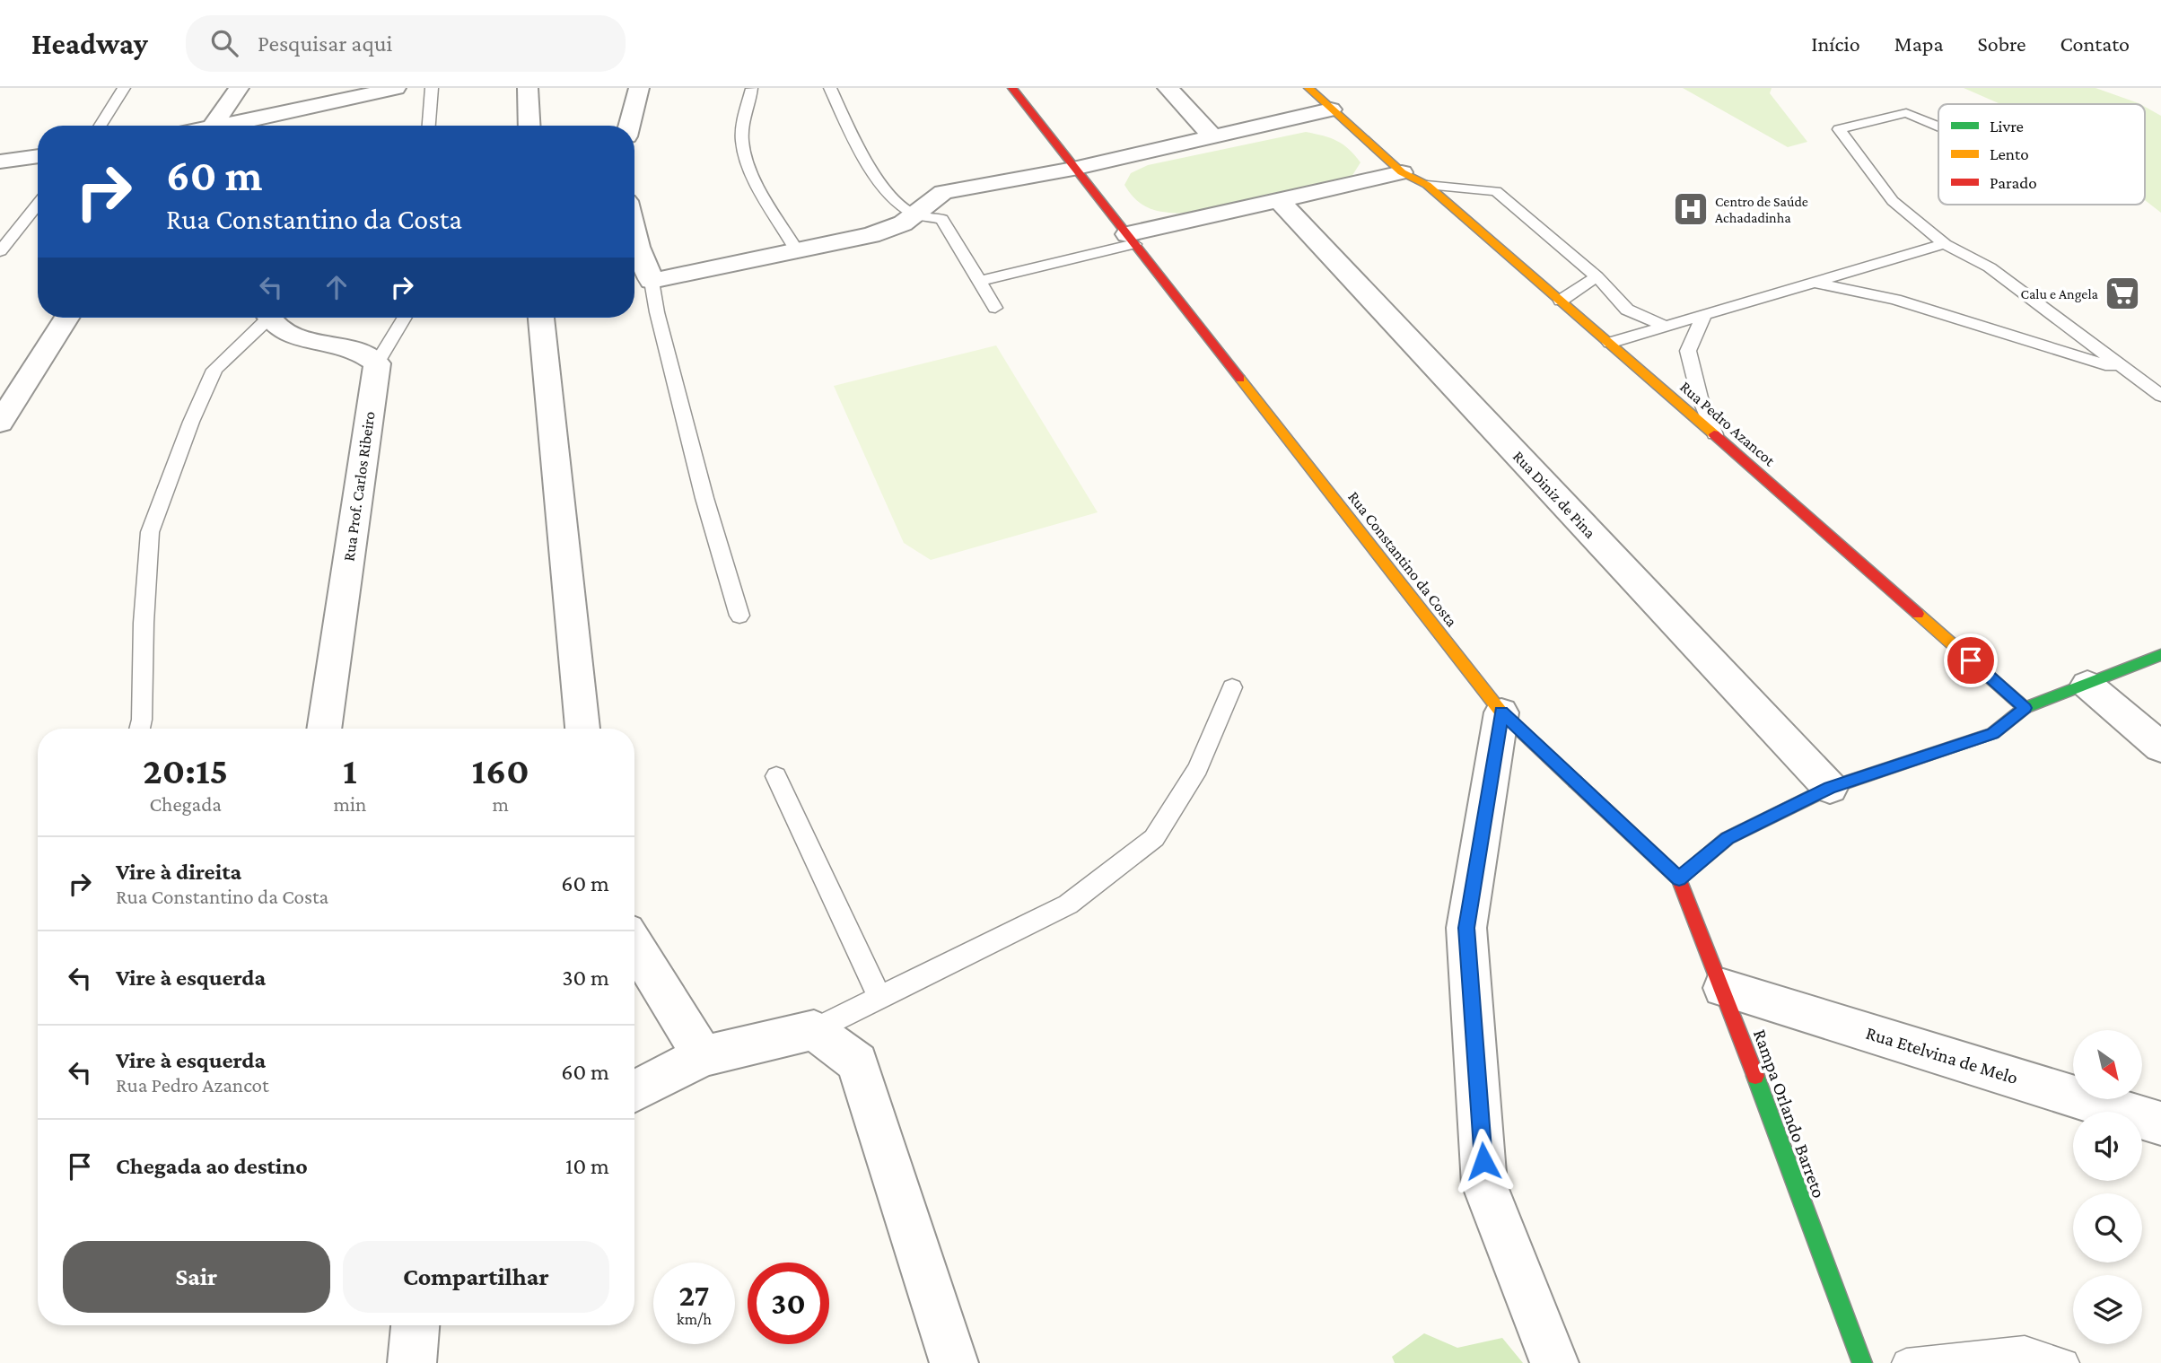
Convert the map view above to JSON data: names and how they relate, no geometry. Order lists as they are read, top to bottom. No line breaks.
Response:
{"streets":{"street":["Rua Pedro Azancot","Rua Prof. Carlos Ribeiro","Rua Diniz de Pina","Rua Constantino da Costa","Rua Etelvina de Melo","Rampa Orlando Barreto"]},"crossings":[["Rua Constantino da Costa","Rampa Orlando Barreto"],["Rua Etelvina de Melo","Rampa Orlando Barreto"]],"places":{"hospital":["Centro de Saúde Achadadinha"],"supermarket":["Calu e Angela"]},"legend":["Livre","Lento","Parado"],"north":"bottom right","page":{"header":"Headway","search":"Pesquisar aqui","nav":["Início","Mapa","Sobre","Contato"],"turn":["60 m","Rua Constantino da Costa"],"eta":["20:15","Chegada","1","min","160","m"],"list":[{"name":"Vire à direita","note":"Rua Constantino da Costa","value":"60 m"},{"name":"Vire à esquerda","value":"30 m"},{"name":"Vire à esquerda","note":"Rua Pedro Azancot","value":"60 m"},{"name":"Chegada ao destino","value":"10 m"}],"buttons":["Sair","Compartilhar"],"speed":"27 km/h","limit":"30"}}
